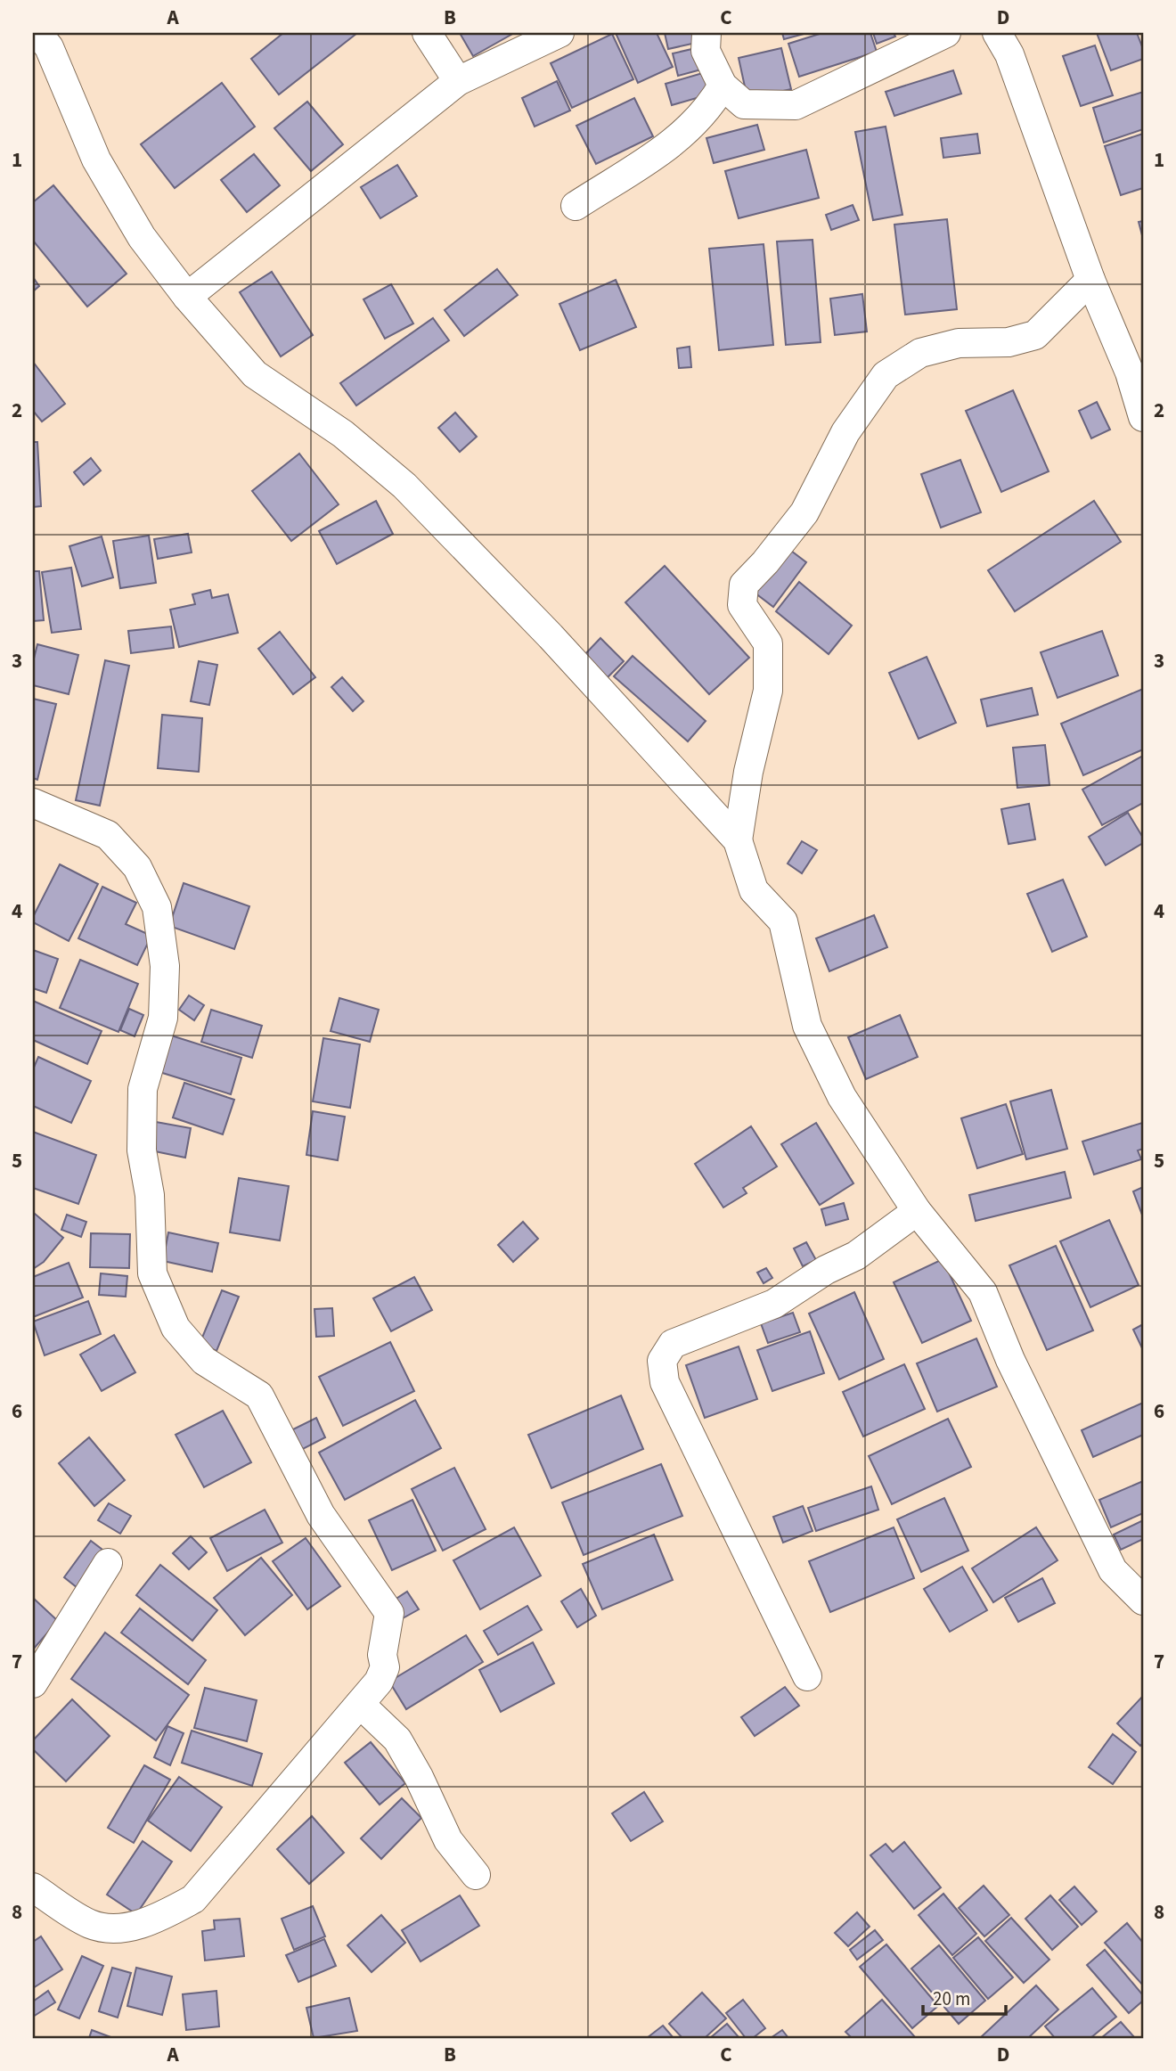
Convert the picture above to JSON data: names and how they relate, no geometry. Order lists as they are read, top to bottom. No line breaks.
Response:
{"scale_bar":"20 m","grid":{"columns":["A","B","C","D"],"rows":["1","2","3","4","5","6","7","8"]}}
